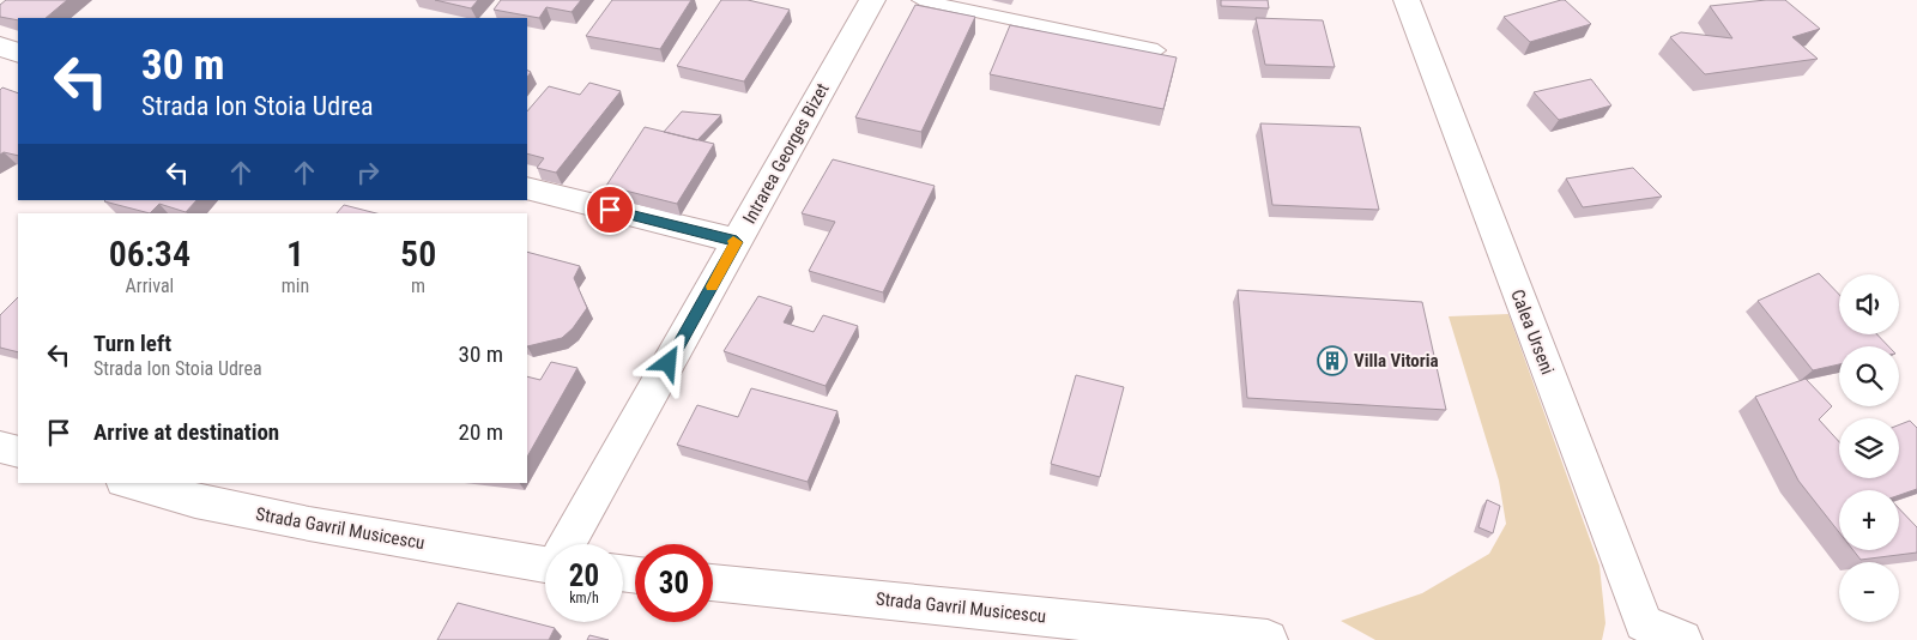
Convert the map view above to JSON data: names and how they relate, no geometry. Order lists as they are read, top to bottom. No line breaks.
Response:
{"streets":{"street":["Intrarea Georges Bizet","Calea Urseni","Strada Gavril Musicescu"]},"places":{"building":["Villa Vitoria"]},"page":{"turn":["30 m","Strada Ion Stoia Udrea"],"eta":["06:34","Arrival","1","min","50","m"],"map_buttons":["+","−"],"list":[{"name":"Turn left","note":"Strada Ion Stoia Udrea","value":"30 m"},{"name":"Arrive at destination","value":"20 m"}],"speed":"20 km/h","limit":"30"}}
